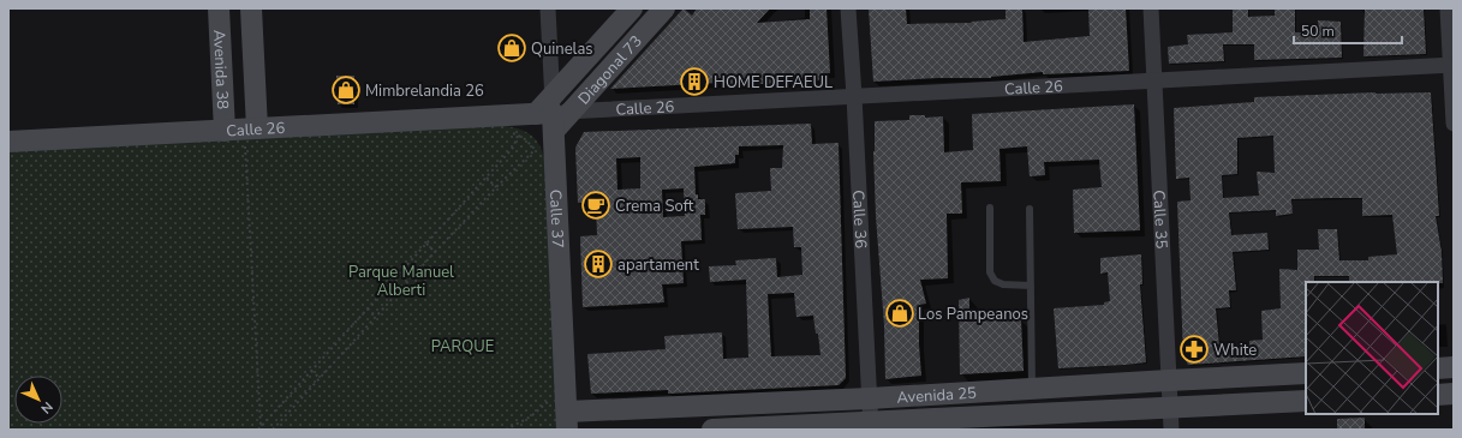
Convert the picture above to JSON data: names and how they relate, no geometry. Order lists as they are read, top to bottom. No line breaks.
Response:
{"streets":{"main road":["Avenida 38","Diagonal 73","Calle 26","Calle 37","Avenida 25"],"street":["Calle 36","Calle 35"]},"crossings":[["Avenida 38","Calle 26"],["Diagonal 73","Calle 26"],["Diagonal 73","Calle 37"],["Calle 26","Calle 37"],["Calle 26","Calle 36"],["Calle 26","Calle 35"],["Calle 37","Avenida 25"],["Calle 36","Avenida 25"],["Calle 35","Avenida 25"]],"parks":["Parque Manuel Alberti","PARQUE"],"places":{"shop":["Quinelas","Mimbrelandia 26","Los Pampeanos"],"building":["HOME DEFAEUL","apartament"],"cafe":["Crema Soft"],"pharmacy":["White"]},"scale_bar":"50 m","north":"bottom right"}
